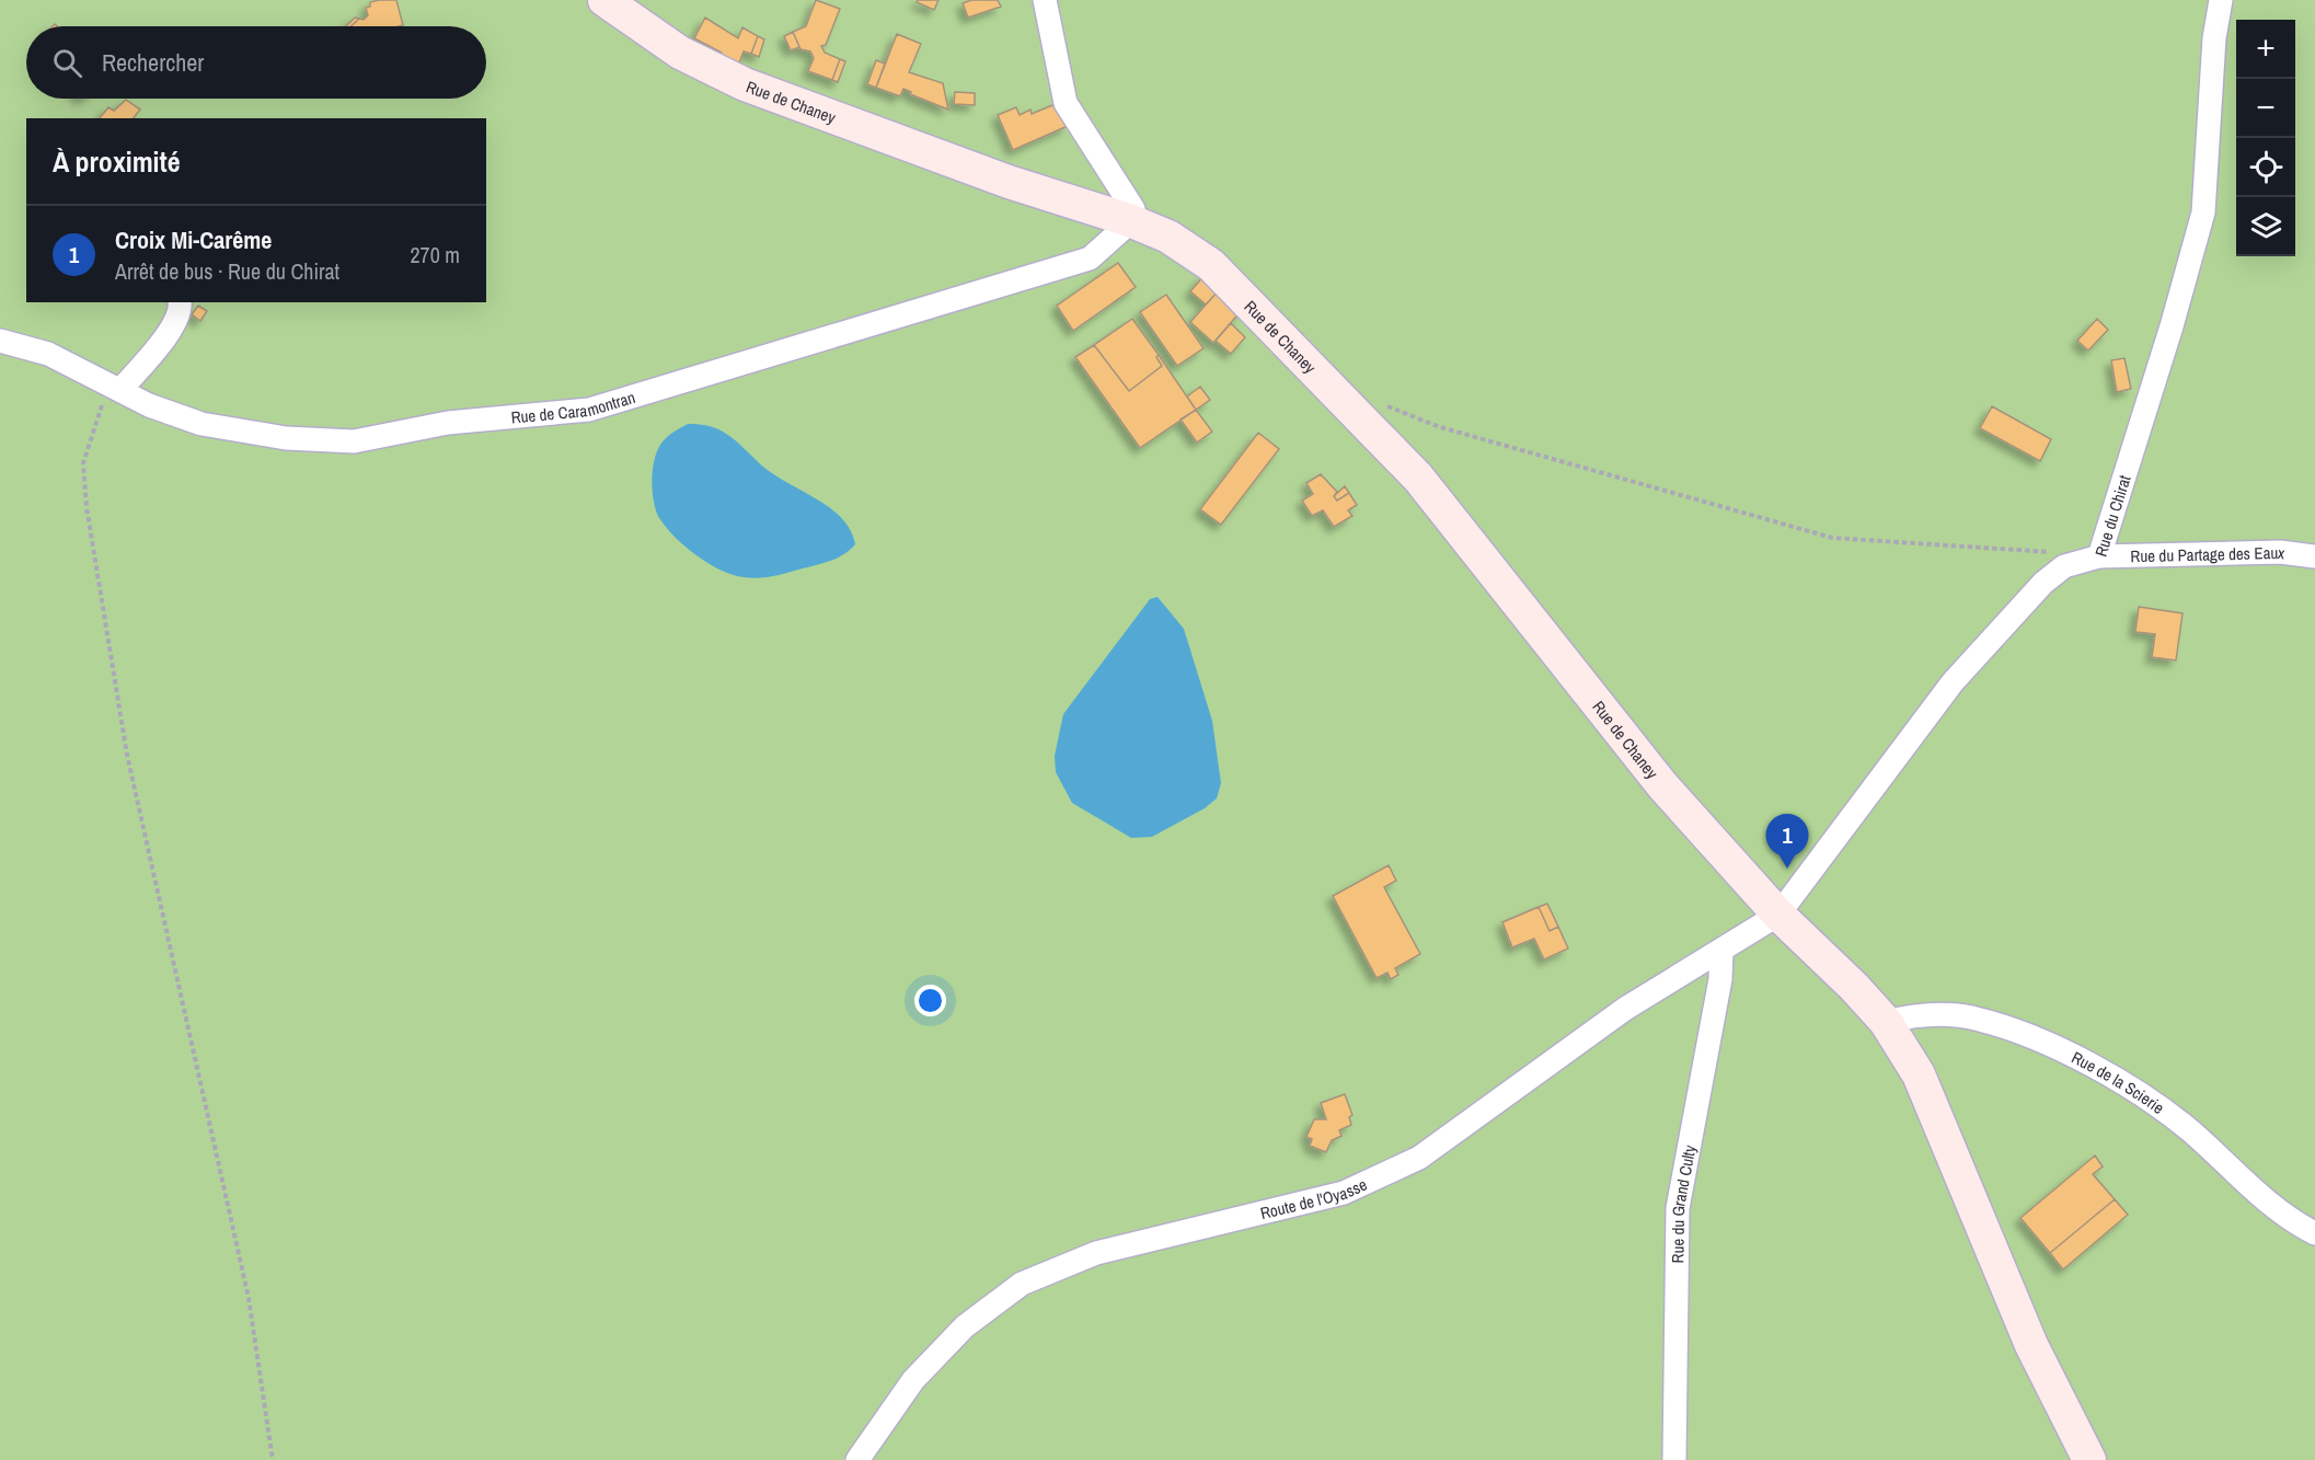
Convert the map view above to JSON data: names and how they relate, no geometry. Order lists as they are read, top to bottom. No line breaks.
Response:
{"streets":{"street":["Rue de Chaney","Rue de Caramontran","Rue du Chirat","Rue du Partage des Eaux","Rue de la Scierie","Route de l'Oyasse","Rue du Grand Culty"]},"crossings":[["Rue de Chaney","Rue de Caramontran"],["Rue de Chaney","Rue du Chirat"],["Rue de Chaney","Rue de la Scierie"],["Rue de Chaney","Route de l'Oyasse"],["Rue du Chirat","Rue du Partage des Eaux"],["Rue du Chirat","Route de l'Oyasse"],["Route de l'Oyasse","Rue du Grand Culty"]],"page":{"map_buttons":["+","−"],"search":"Rechercher","heading":"À proximité","list":[{"mark":"1","name":"Croix Mi-Carême","note":"Arrêt de bus · Rue du Chirat","value":"270 m"}],"pins":"1"}}
